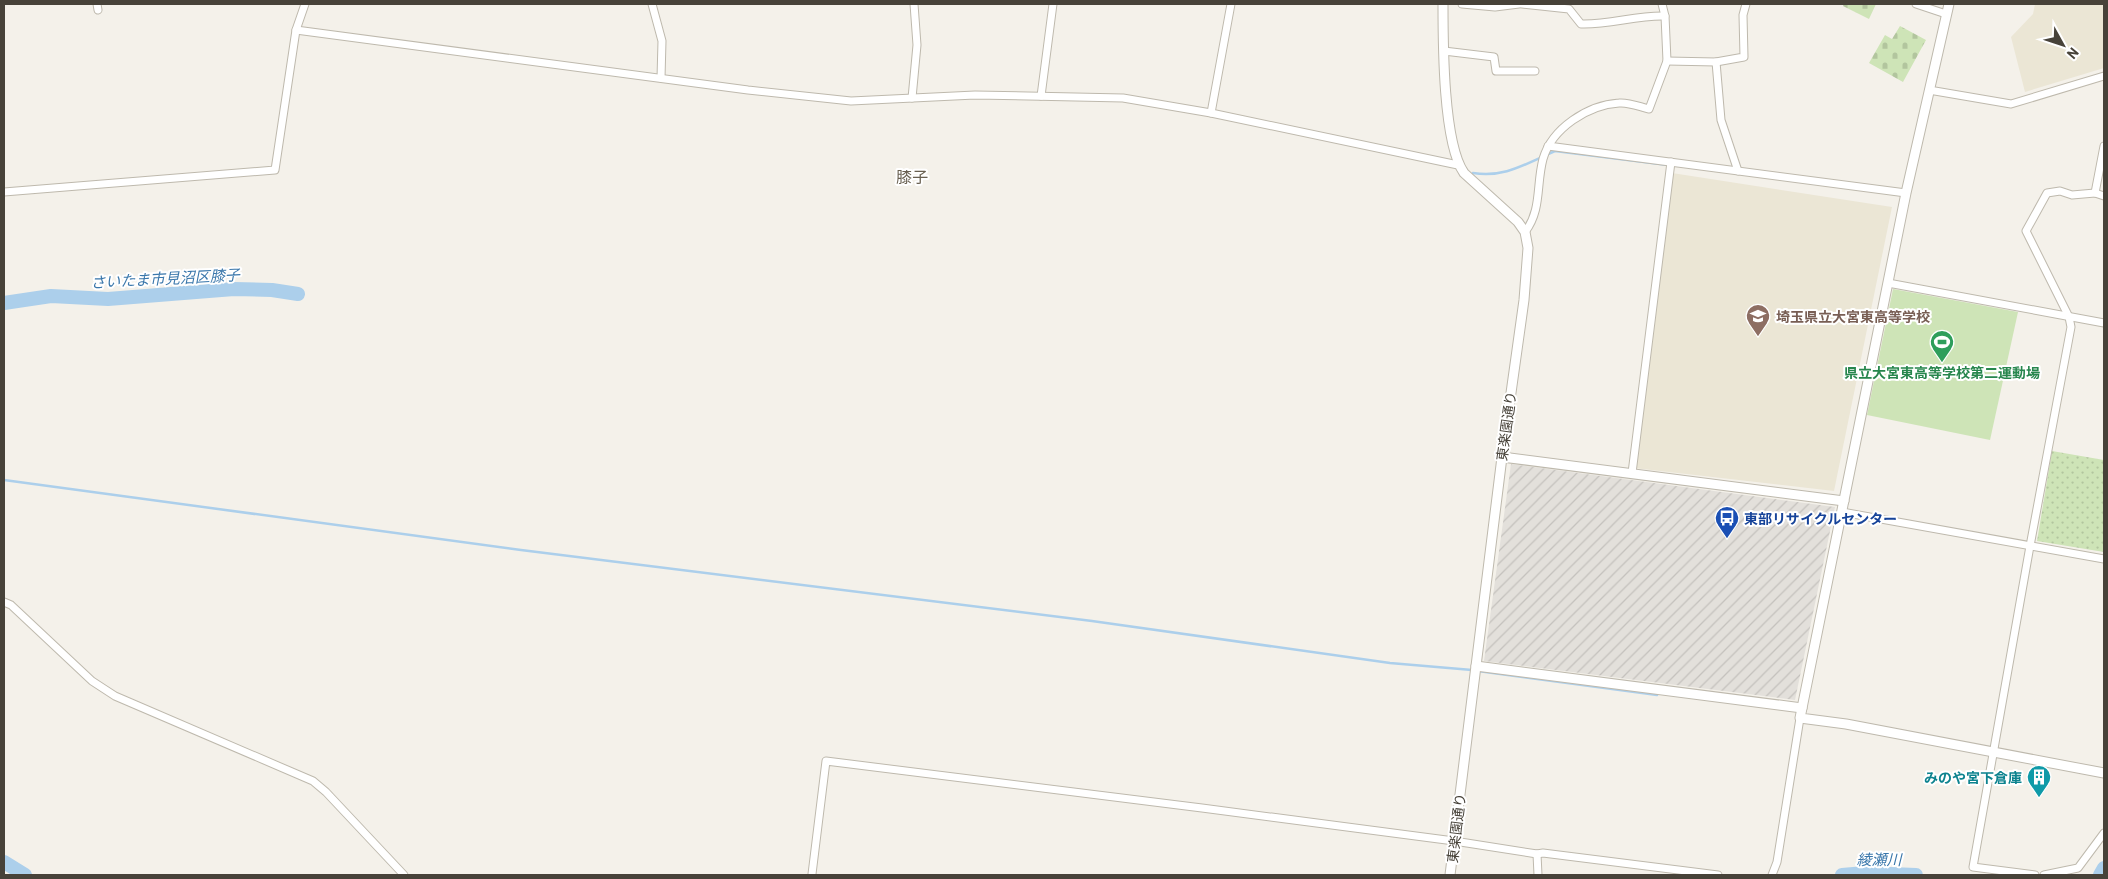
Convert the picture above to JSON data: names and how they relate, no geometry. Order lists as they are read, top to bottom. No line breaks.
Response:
{"streets":{"street":["東楽園通り"]},"districts":["膝子"],"water":["さいたま市見沼区膝子","綾瀬川"],"places":{"school or university":["埼玉県立大宮東高等学校"],"sports":["県立大宮東高等学校第二運動場"],"bus stop":["東部リサイクルセンター"],"building":["みのや宮下倉庫"]},"north":"bottom right"}
